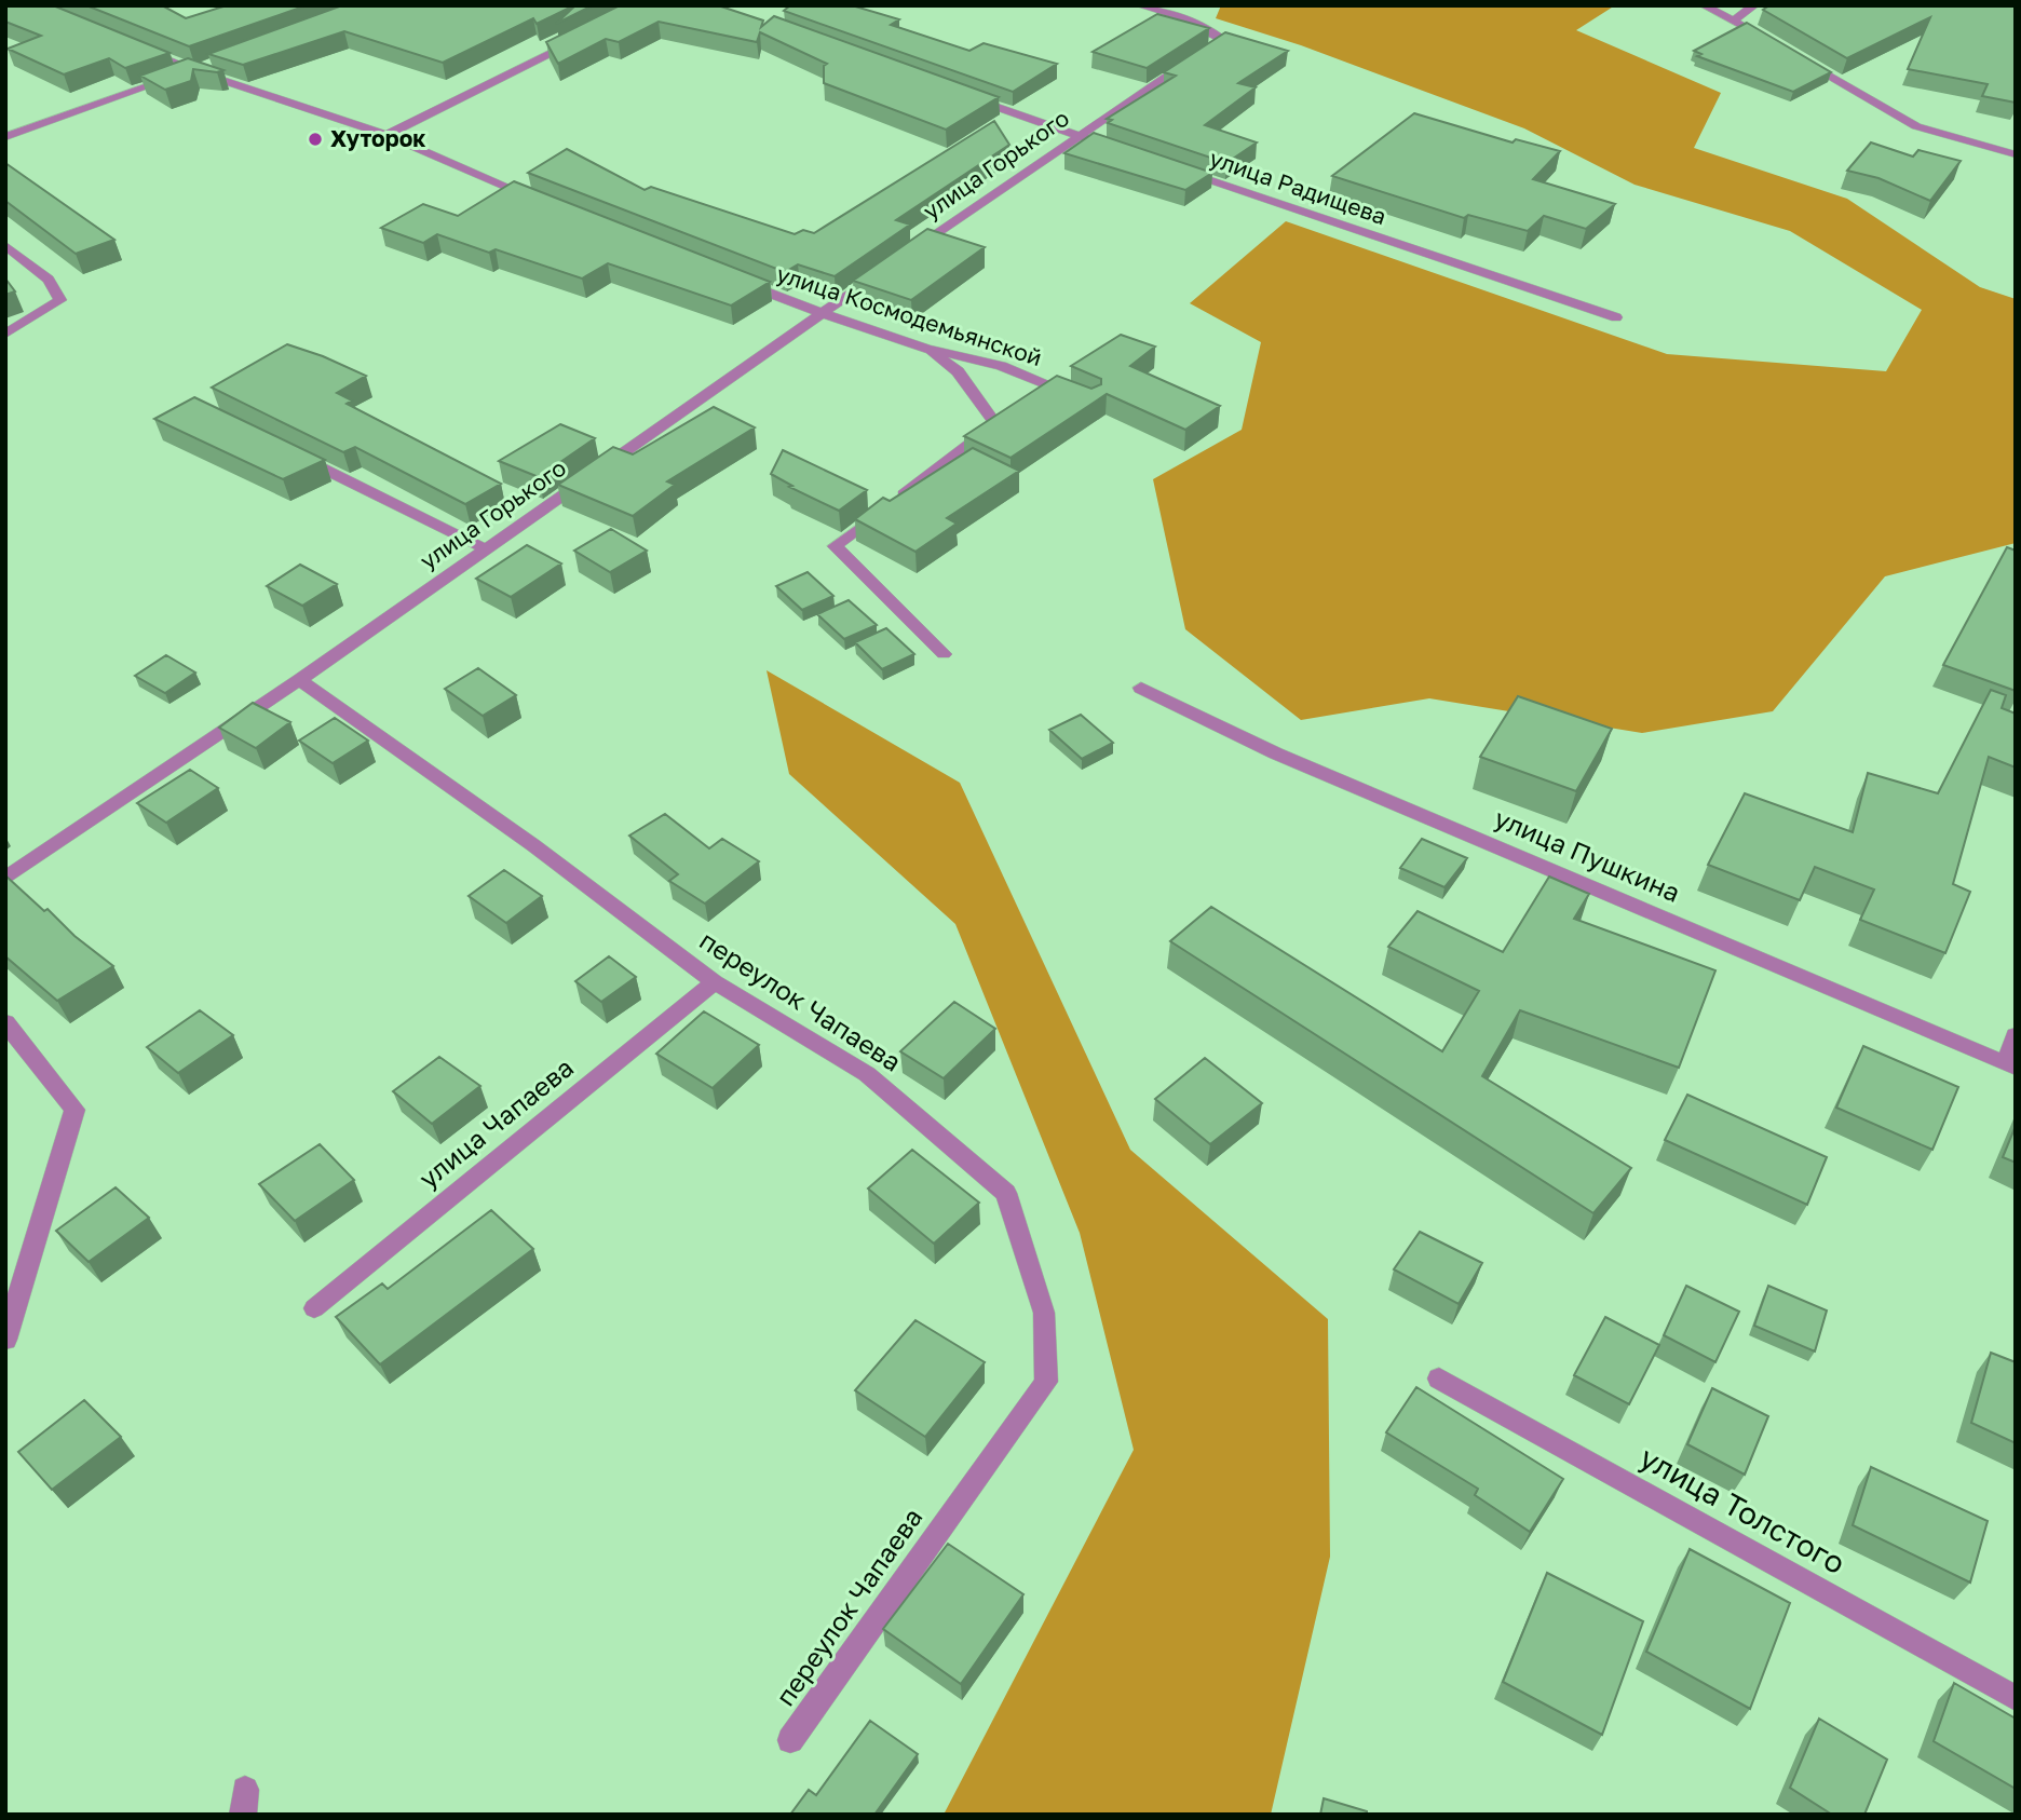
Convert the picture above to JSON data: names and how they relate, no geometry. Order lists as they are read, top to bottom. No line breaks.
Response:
{"streets":{"street":["улица Горького","улица Радищева","улица Космодемьянской","улица Пушкина","переулок Чапаева","улица Чапаева","улица Толстого"]},"crossings":[["улица Горького","улица Космодемьянской"],["улица Горького","переулок Чапаева"],["переулок Чапаева","улица Чапаева"]],"places":["Хуторок"]}
